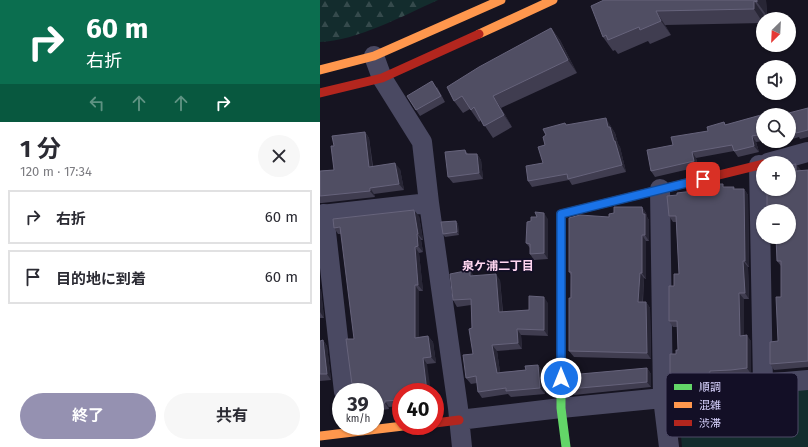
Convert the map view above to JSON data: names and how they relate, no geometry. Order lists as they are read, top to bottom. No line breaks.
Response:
{"districts":["泉ケ浦二丁目"],"legend":["順調","混雑","渋滞"],"north":"bottom left","page":{"turn":["60 m","右折"],"map_buttons":["+","−"],"heading":["1 分","120 m · 17:34"],"list":[{"name":"右折","value":"60 m"},{"name":"目的地に到着","value":"60 m"}],"speed":"39 km/h","limit":"40","buttons":["終了","共有"]}}
